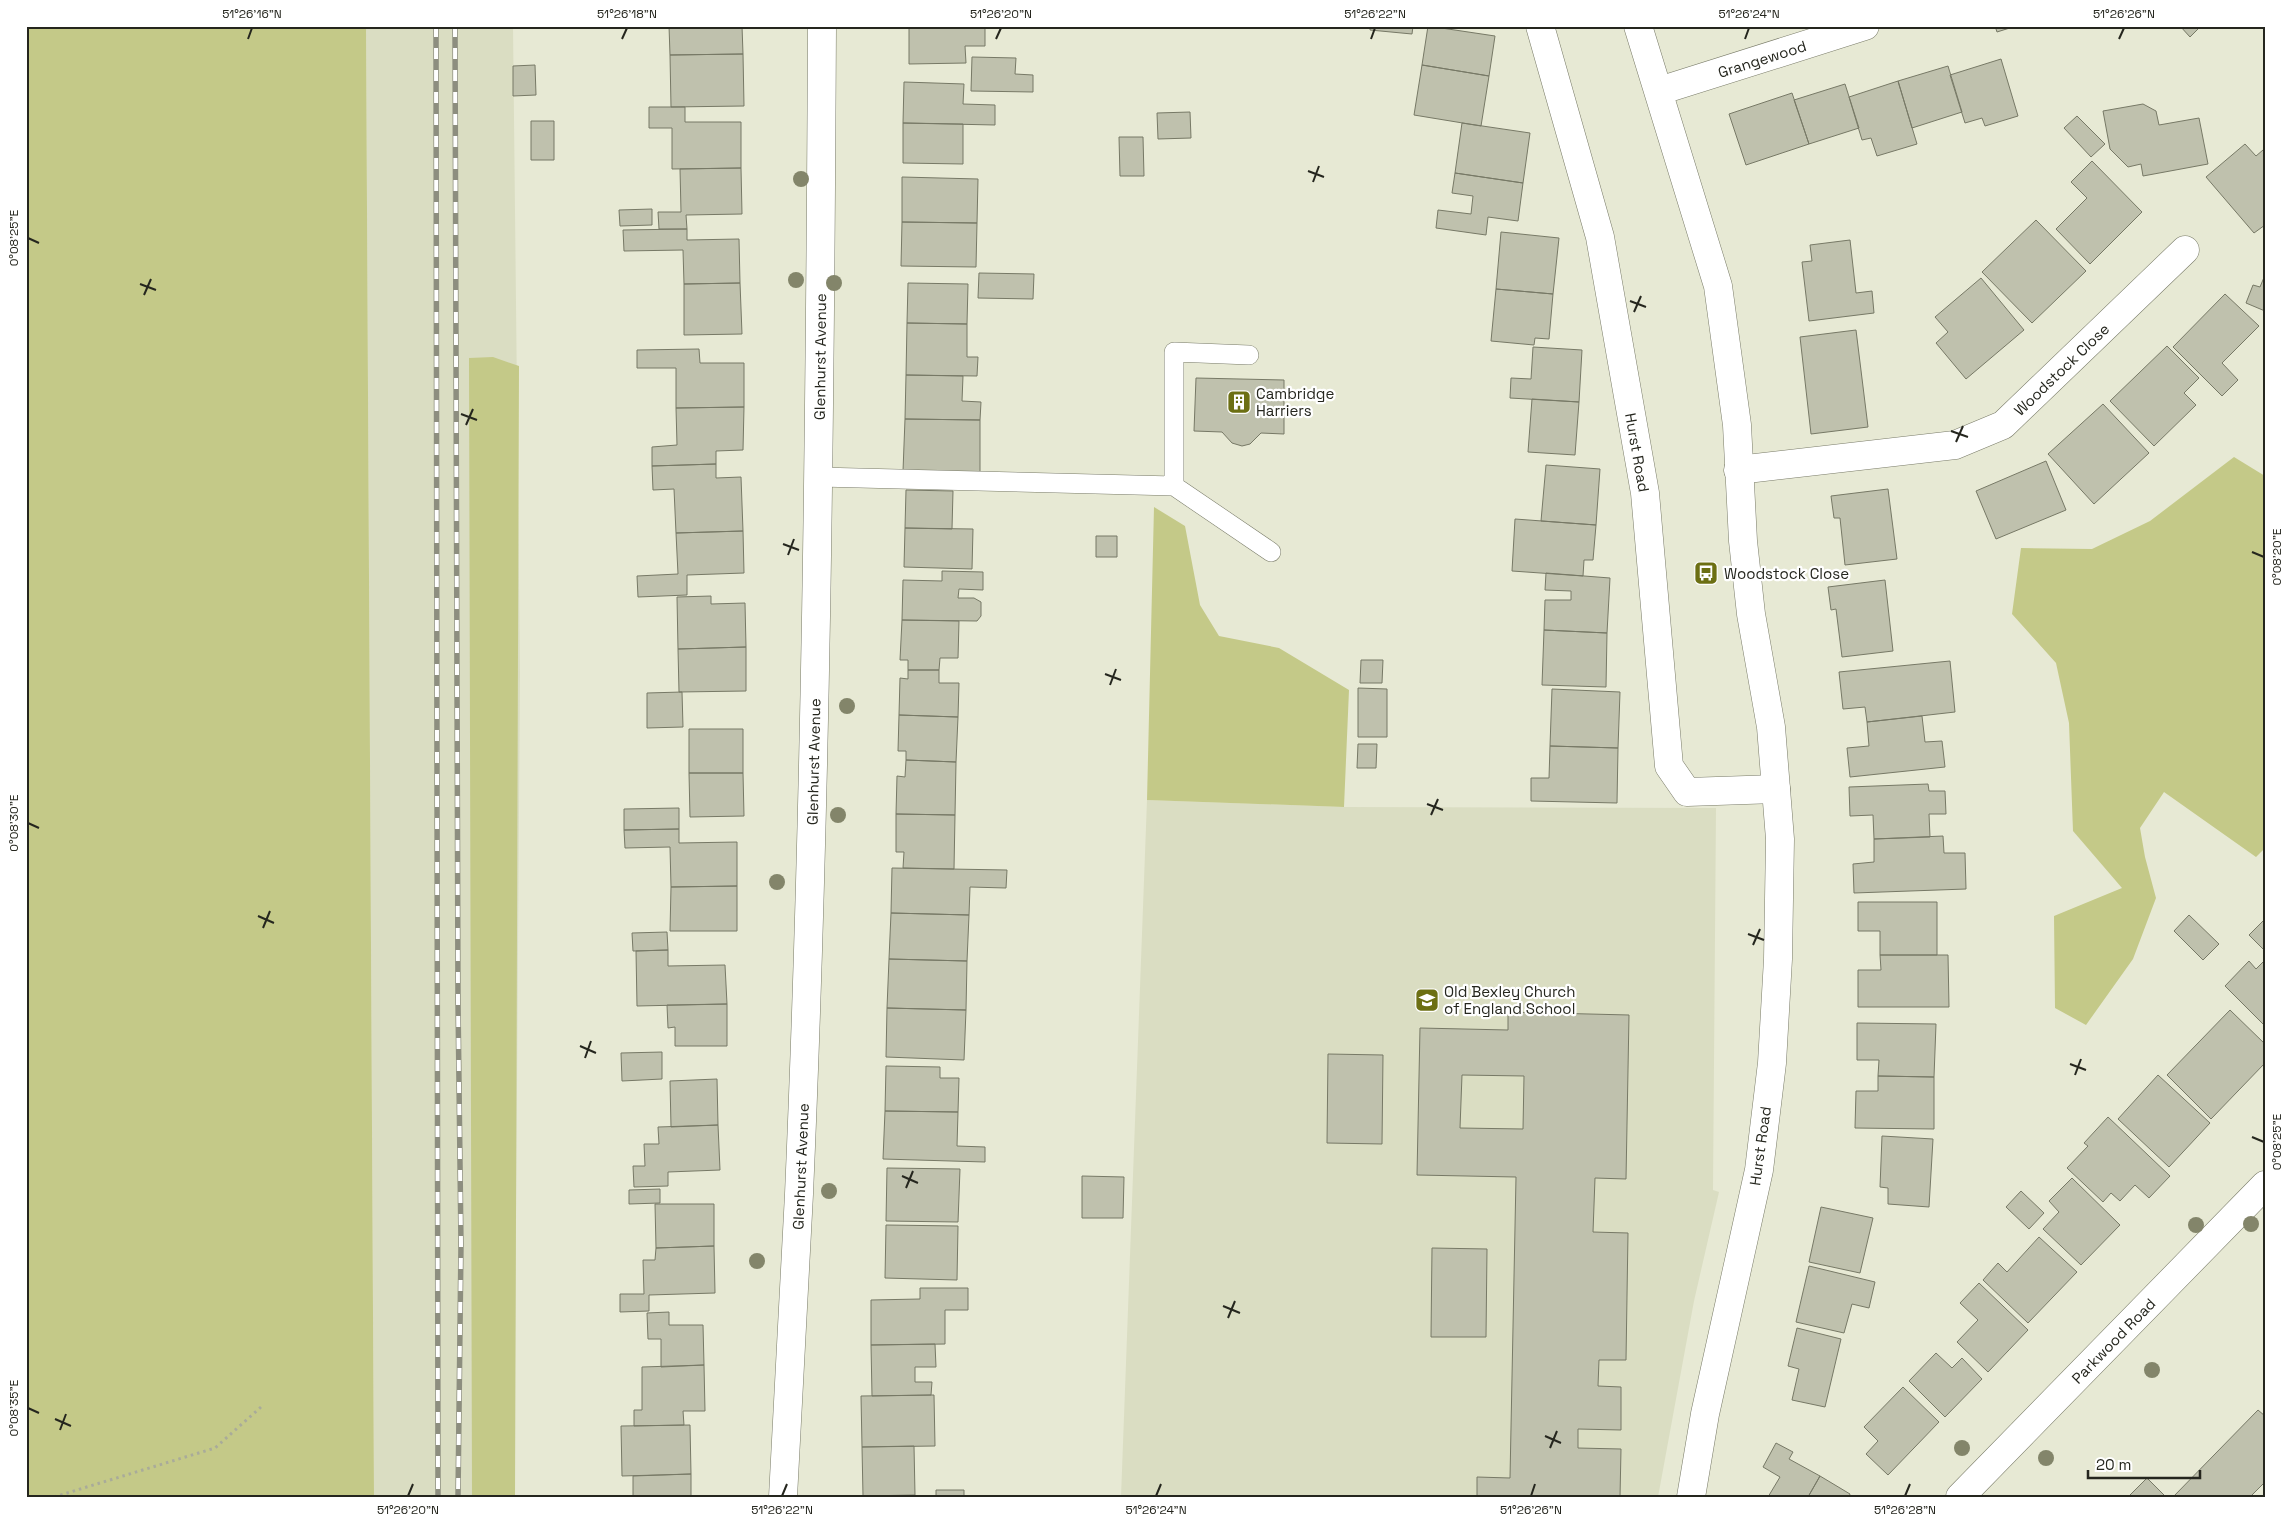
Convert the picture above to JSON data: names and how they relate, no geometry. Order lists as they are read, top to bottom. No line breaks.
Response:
{"streets":{"street":["Grangewood","Glenhurst Avenue","Woodstock Close","Hurst Road","Parkwood Road"]},"crossings":[["Grangewood","Hurst Road"],["Woodstock Close","Hurst Road"]],"places":{"building":["Cambridge Harriers"],"bus stop":["Woodstock Close"],"school or university":["Old Bexley Church of England School"]},"scale_bar":"20 m","coordinates":["51°26'16\"N","51°26'18\"N","51°26'20\"N","51°26'22\"N","51°26'24\"N","51°26'26\"N","0°08'25\"E","0°08'20\"E","0°08'30\"E","0°08'35\"E","51°26'28\"N"]}
